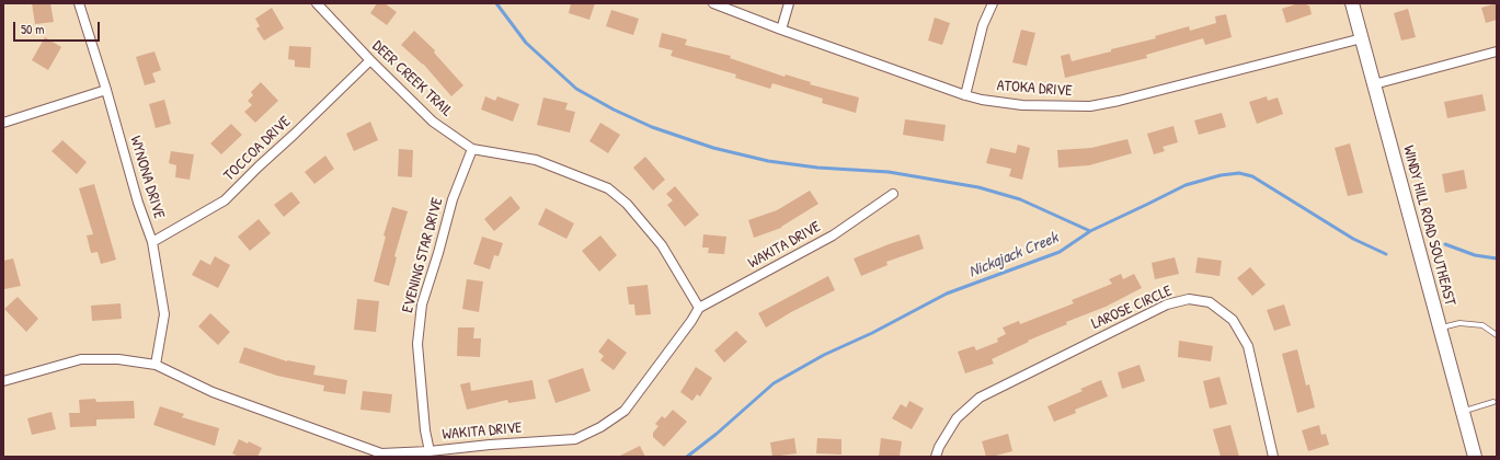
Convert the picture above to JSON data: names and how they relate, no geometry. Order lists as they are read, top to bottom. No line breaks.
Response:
{"streets":{"main road":["WINDY HILL ROAD SOUTHEAST"],"street":["DEER CREEK TRAIL","ATOKA DRIVE","TOCCOA DRIVE","WYNONA DRIVE","WAKITA DRIVE","EVENING STAR DRIVE","LAROSE CIRCLE"]},"crossings":[["DEER CREEK TRAIL","TOCCOA DRIVE"],["DEER CREEK TRAIL","WAKITA DRIVE"],["DEER CREEK TRAIL","EVENING STAR DRIVE"],["ATOKA DRIVE","WINDY HILL ROAD SOUTHEAST"],["TOCCOA DRIVE","WYNONA DRIVE"],["WYNONA DRIVE","WAKITA DRIVE"],["WAKITA DRIVE","EVENING STAR DRIVE"]],"water":["Nickajack Creek"],"scale_bar":"50 m"}
